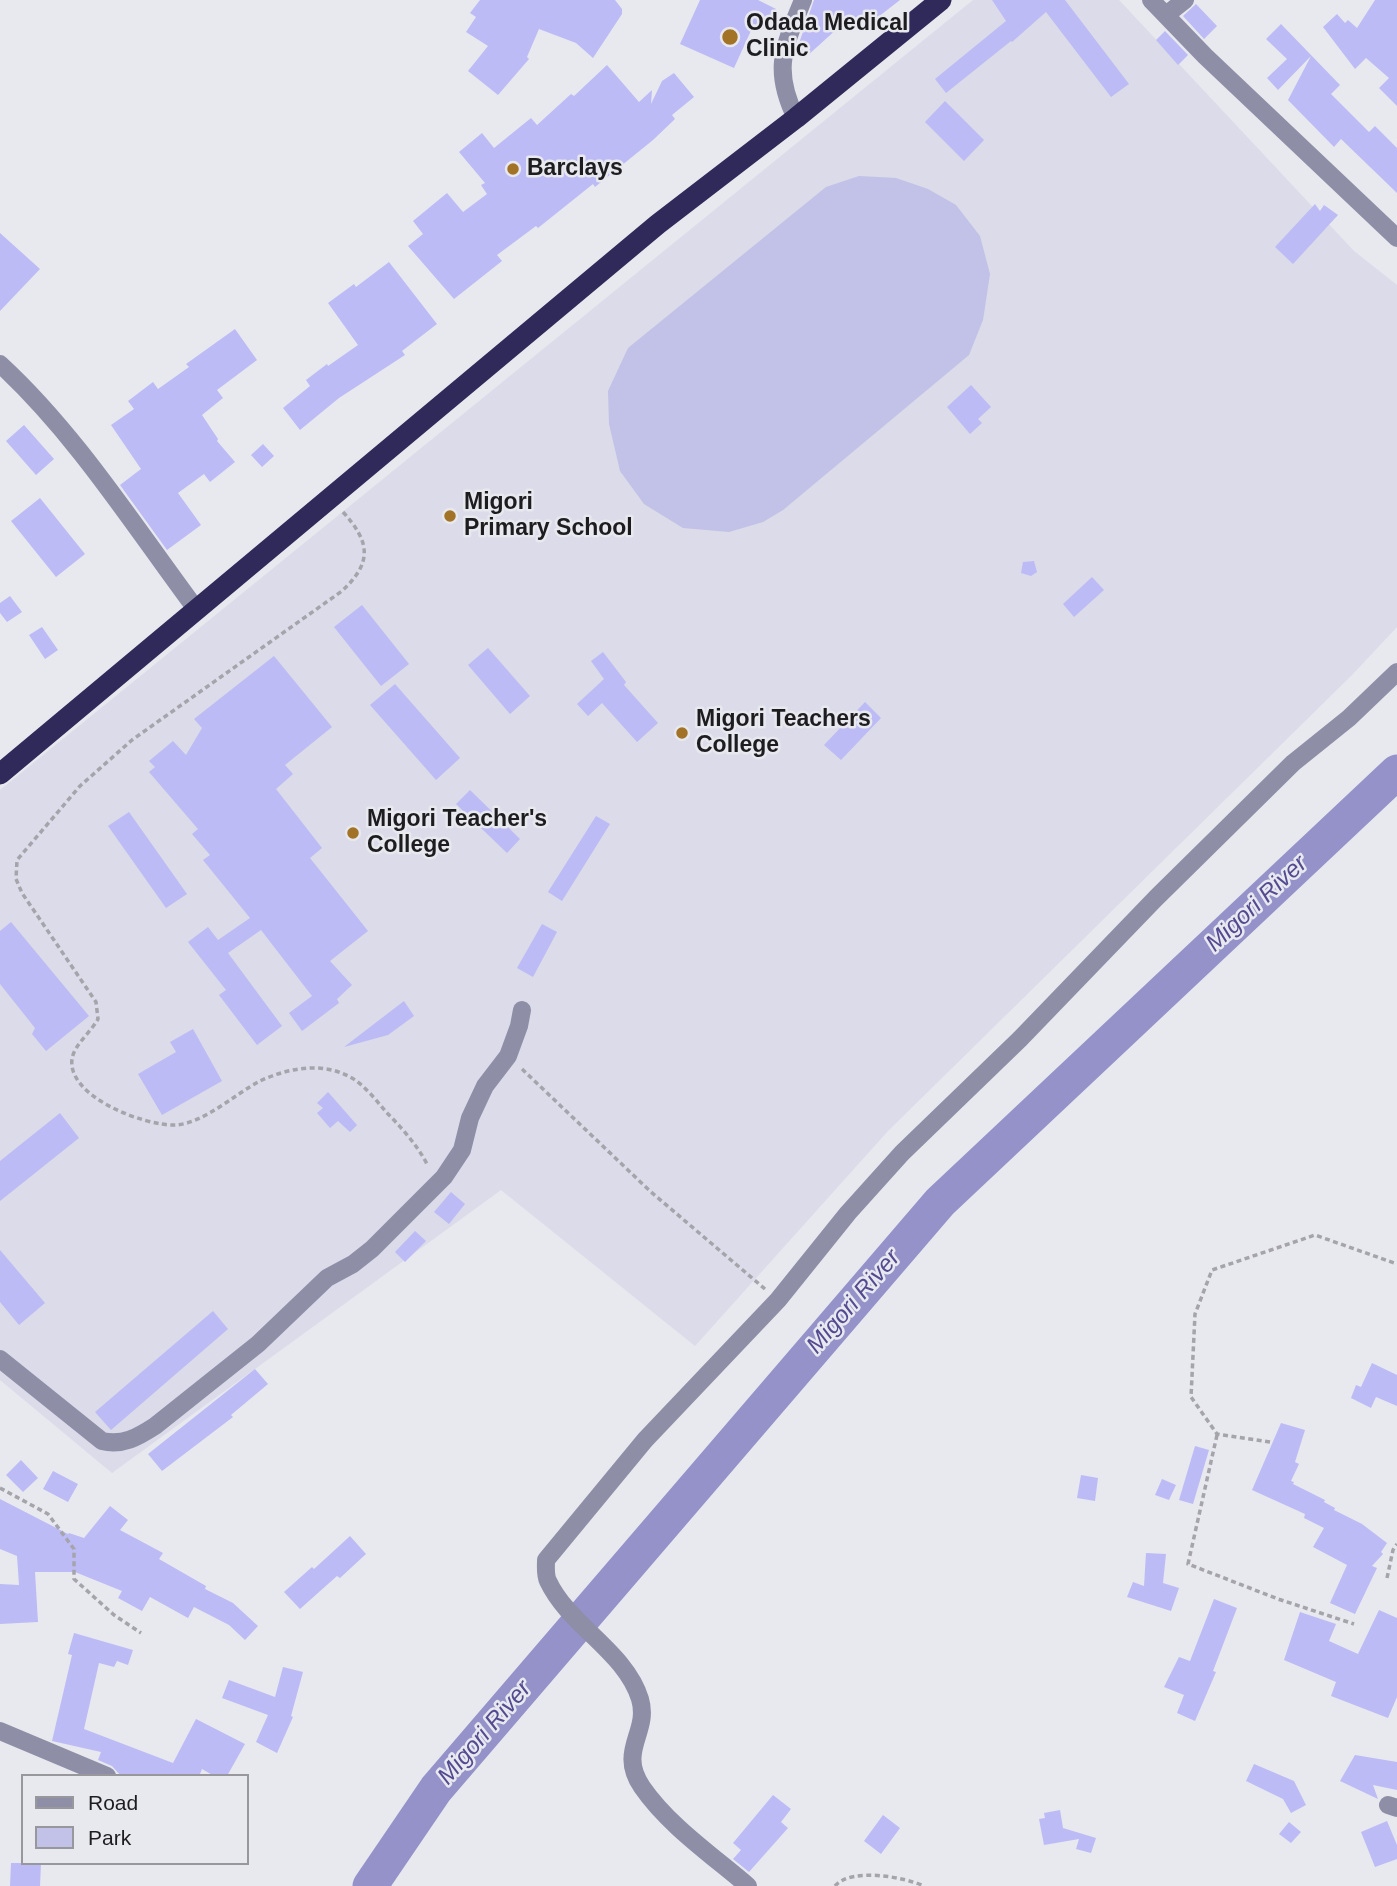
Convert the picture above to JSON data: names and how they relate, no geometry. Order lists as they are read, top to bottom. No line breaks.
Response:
{"water":["Migori River"],"places":["Odada Medical Clinic","Barclays","Migori Primary School","Migori Teachers College","Migori Teacher's College"],"legend":["Road","Park"]}
